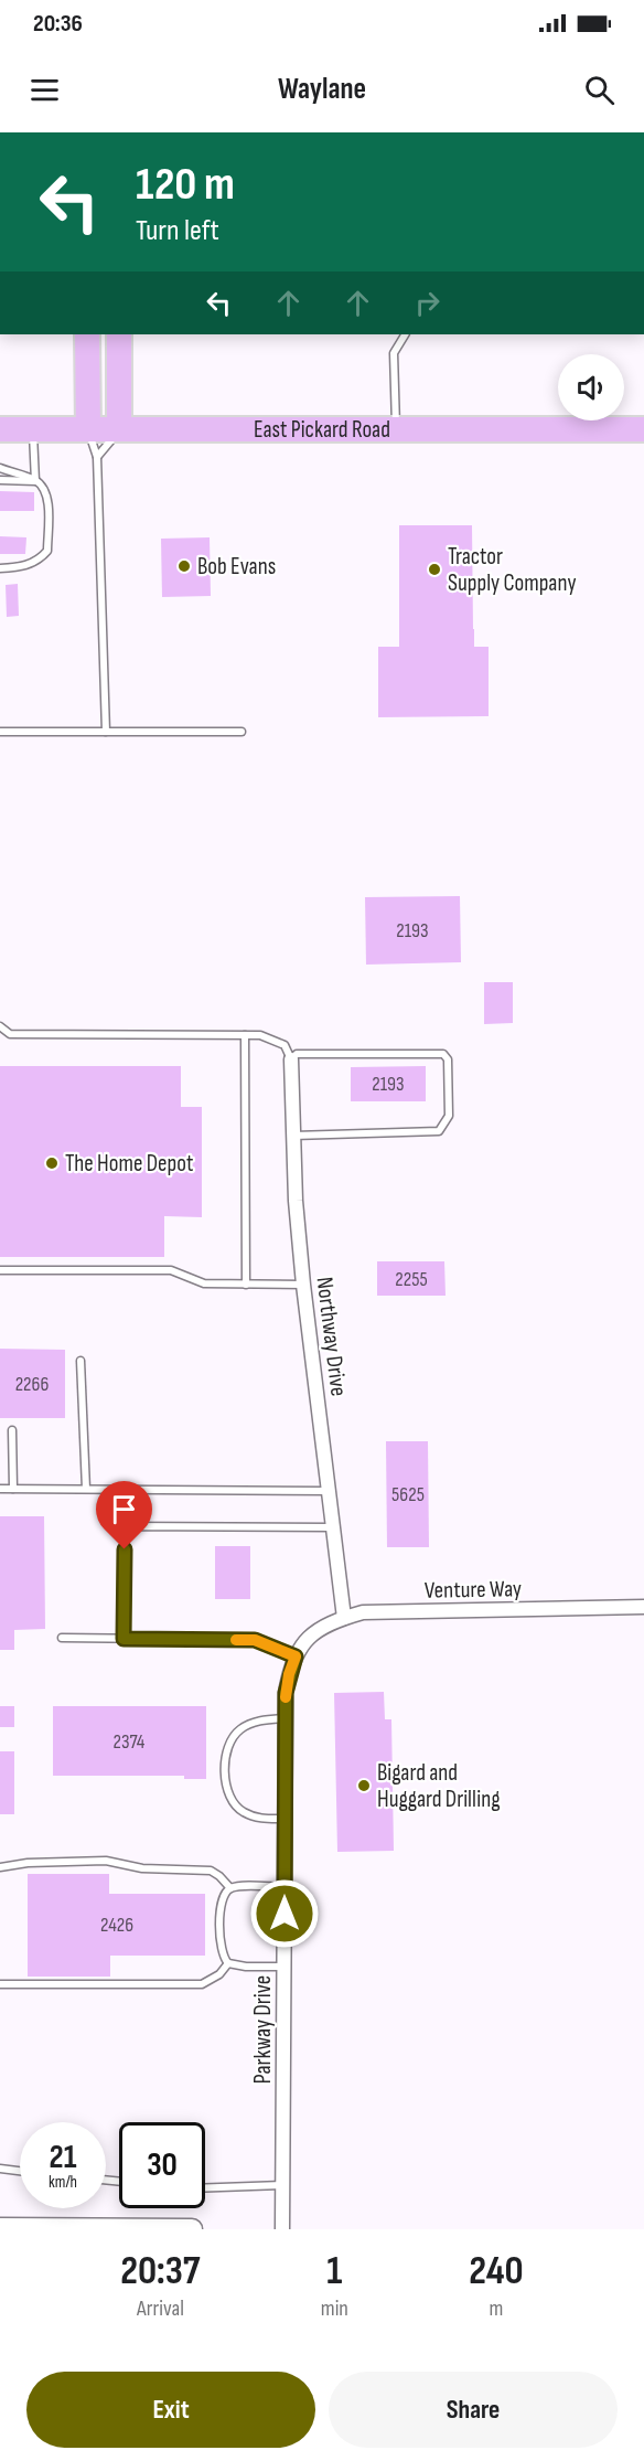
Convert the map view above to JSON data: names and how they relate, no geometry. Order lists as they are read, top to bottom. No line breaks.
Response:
{"streets":{"highway":["East Pickard Road"],"street":["Northway Drive","Venture Way","Parkway Drive"]},"crossings":[["Northway Drive","Venture Way"],["Venture Way","Parkway Drive"]],"places":["Bob Evans","Tractor Supply Company","The Home Depot","Bigard and Huggard Drilling"],"house_numbers":["2193","2193","2255","2266","5625","2374","2426"],"page":{"status":"20:36","header":"Waylane","turn":["120 m","Turn left"],"speed":"21 km/h","limit":"30","eta":["20:37","Arrival","1","min","240","m"],"buttons":["Exit","Share"]}}
